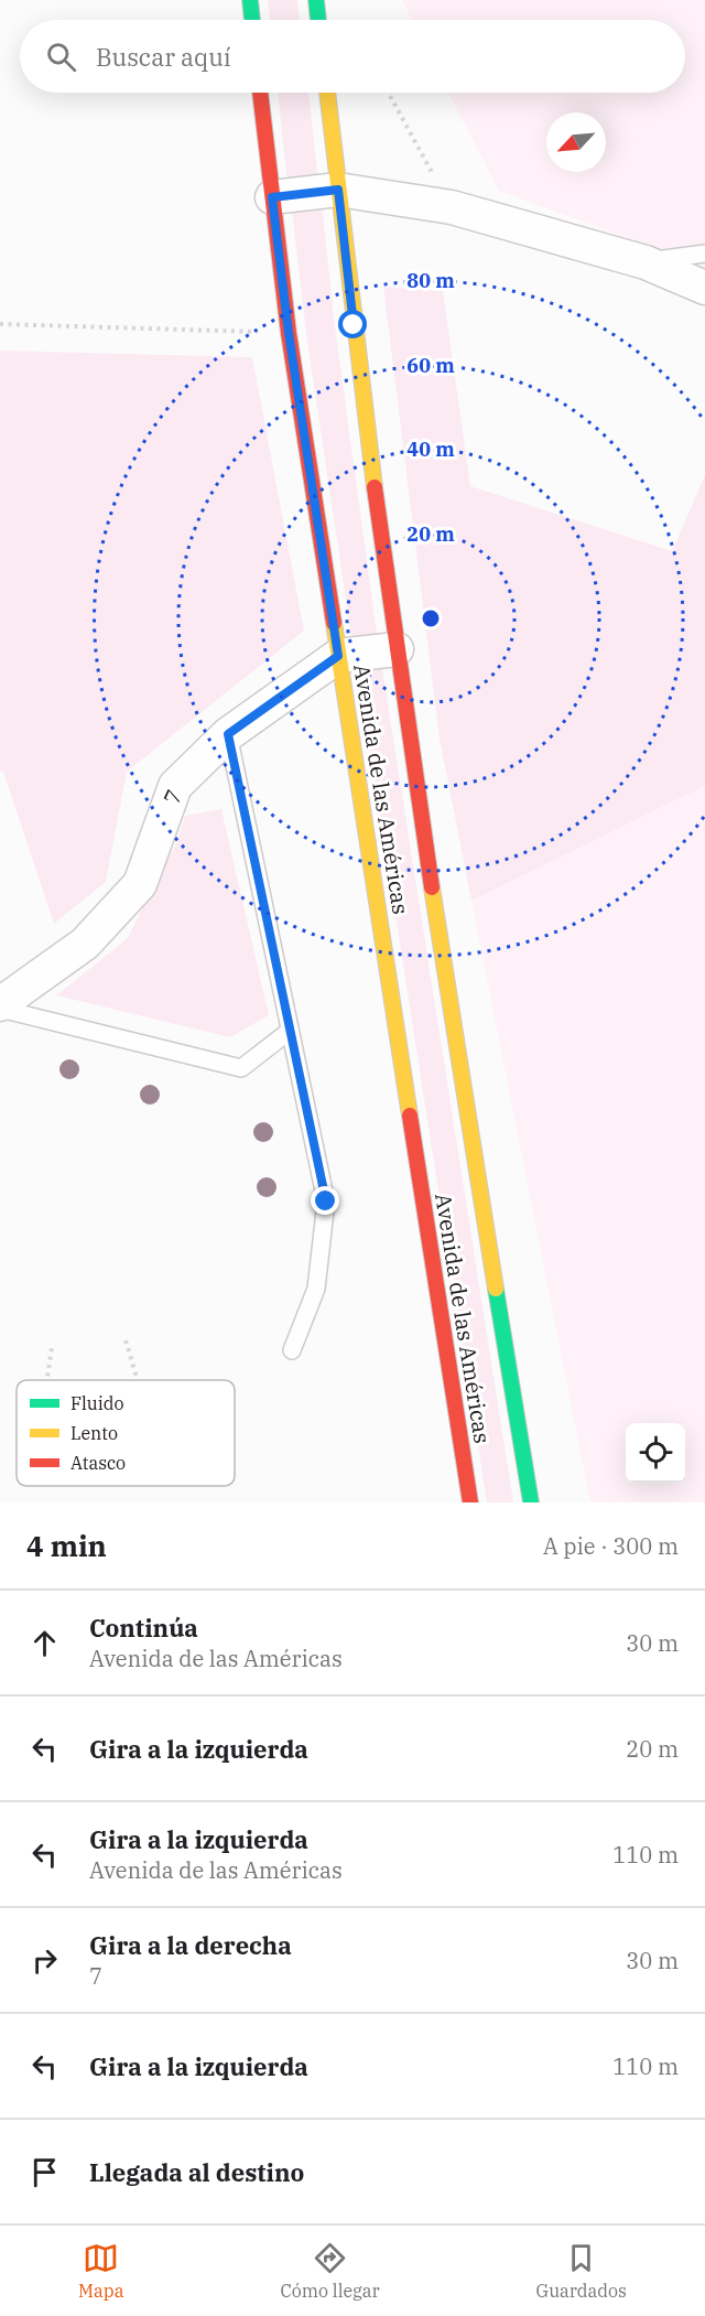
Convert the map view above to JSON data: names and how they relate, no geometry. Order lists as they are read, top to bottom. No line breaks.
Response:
{"streets":{"main road":["Avenida de las Américas"],"street":["7"]},"crossings":[["Avenida de las Américas","7"]],"legend":["Fluido","Lento","Atasco"],"north":"bottom left","page":{"search":"Buscar aquí","heading":["4 min","A pie · 300 m"],"list":[["Continúa","Avenida de las Américas","30 m"],["Gira a la izquierda","20 m"],["Gira a la izquierda","Avenida de las Américas","110 m"],["Gira a la derecha","7","30 m"],["Gira a la izquierda","110 m"],"Llegada al destino"],"nav":["Mapa","Cómo llegar","Guardados"]},"rings":["80 m","60 m","40 m","20 m"]}
